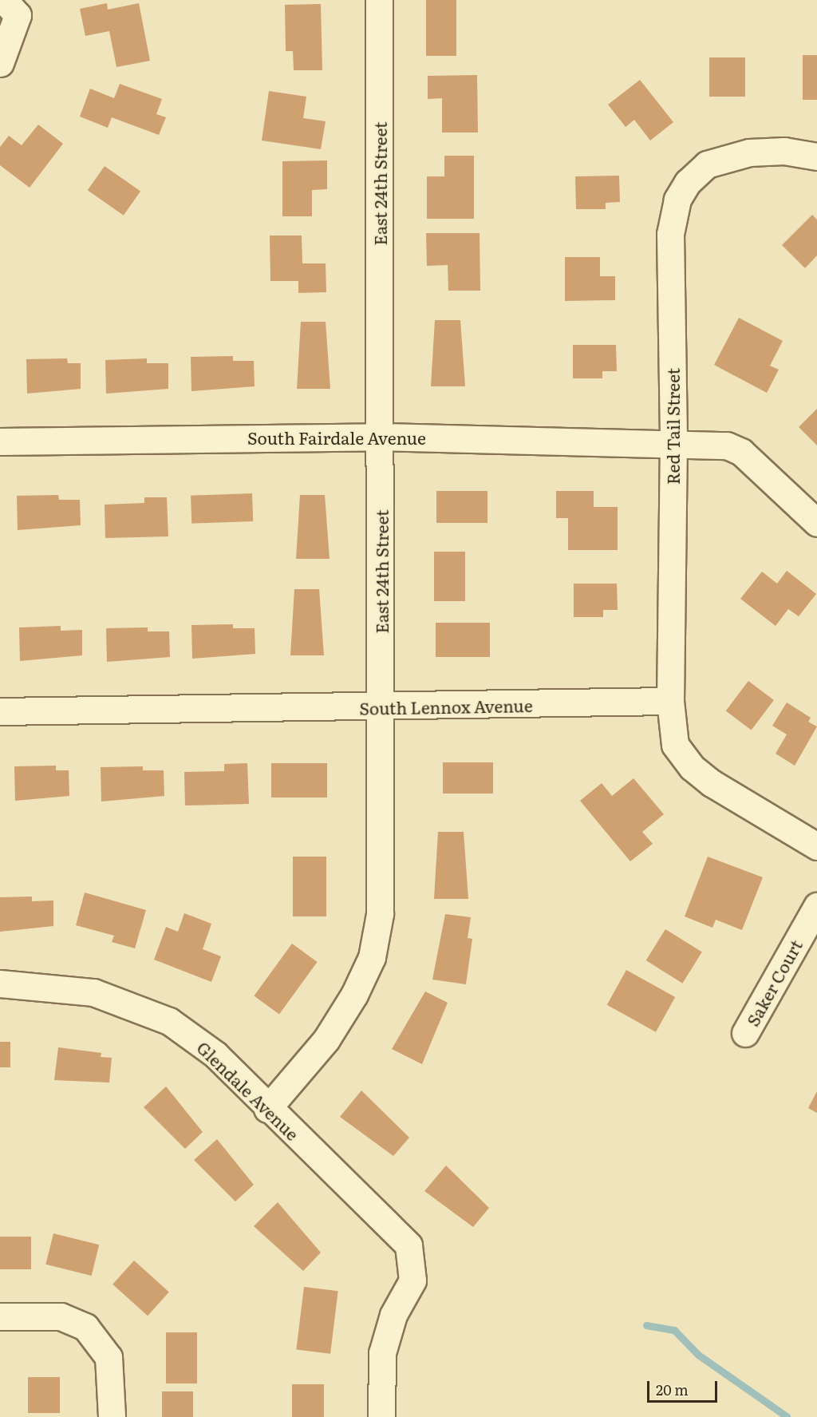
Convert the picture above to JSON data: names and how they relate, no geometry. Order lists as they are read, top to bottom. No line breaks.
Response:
{"streets":{"street":["East 24th Street","Red Tail Street","South Fairdale Avenue","South Lennox Avenue","Saker Court","Glendale Avenue"]},"crossings":[["East 24th Street","South Fairdale Avenue"],["East 24th Street","South Lennox Avenue"],["East 24th Street","Glendale Avenue"],["Red Tail Street","South Fairdale Avenue"],["Red Tail Street","South Lennox Avenue"]],"scale_bar":"20 m"}
